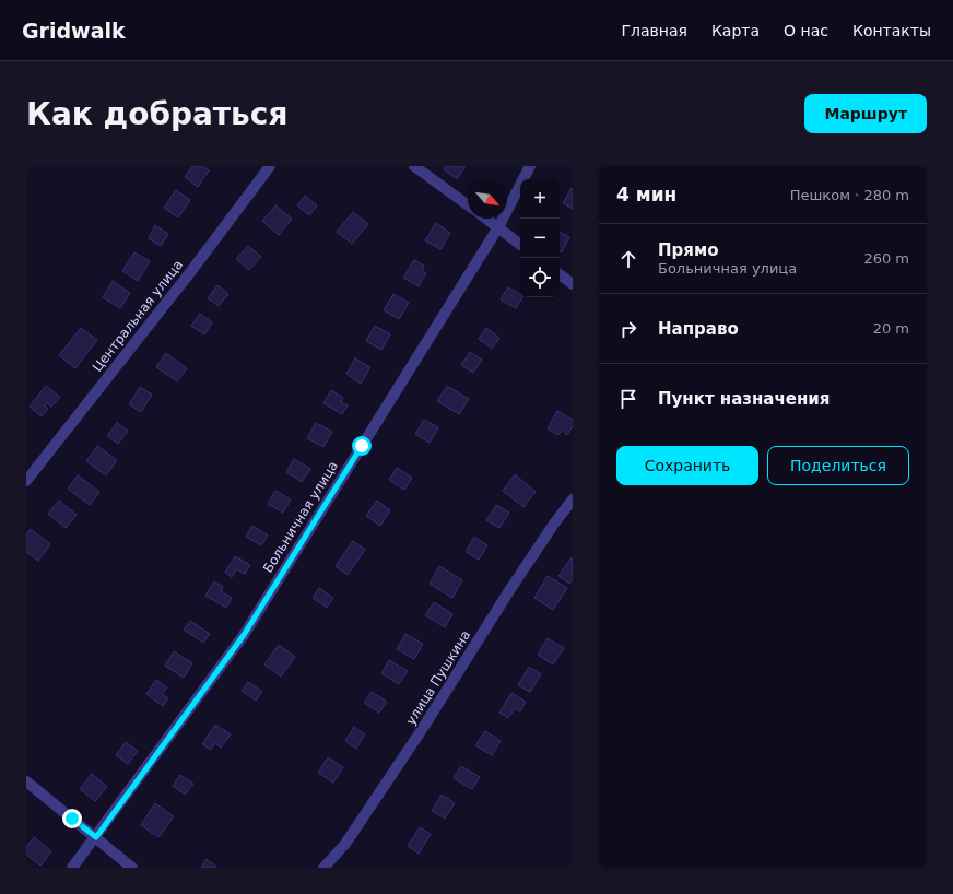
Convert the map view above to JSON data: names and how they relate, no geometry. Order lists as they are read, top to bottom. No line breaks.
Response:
{"streets":{"street":["Центральная улица","Больничная улица","улица Пушкина"]},"north":"bottom right","page":{"header":"Gridwalk","nav":["Главная","Карта","О нас","Контакты"],"buttons":["Маршрут",["Сохранить","Поделиться"]],"title":"Как добраться","heading":["4 мин","Пешком · 280 m"],"map_buttons":["+","−"],"list":[["Прямо","Больничная улица","260 m"],["Направо","20 m"],"Пункт назначения"]}}
